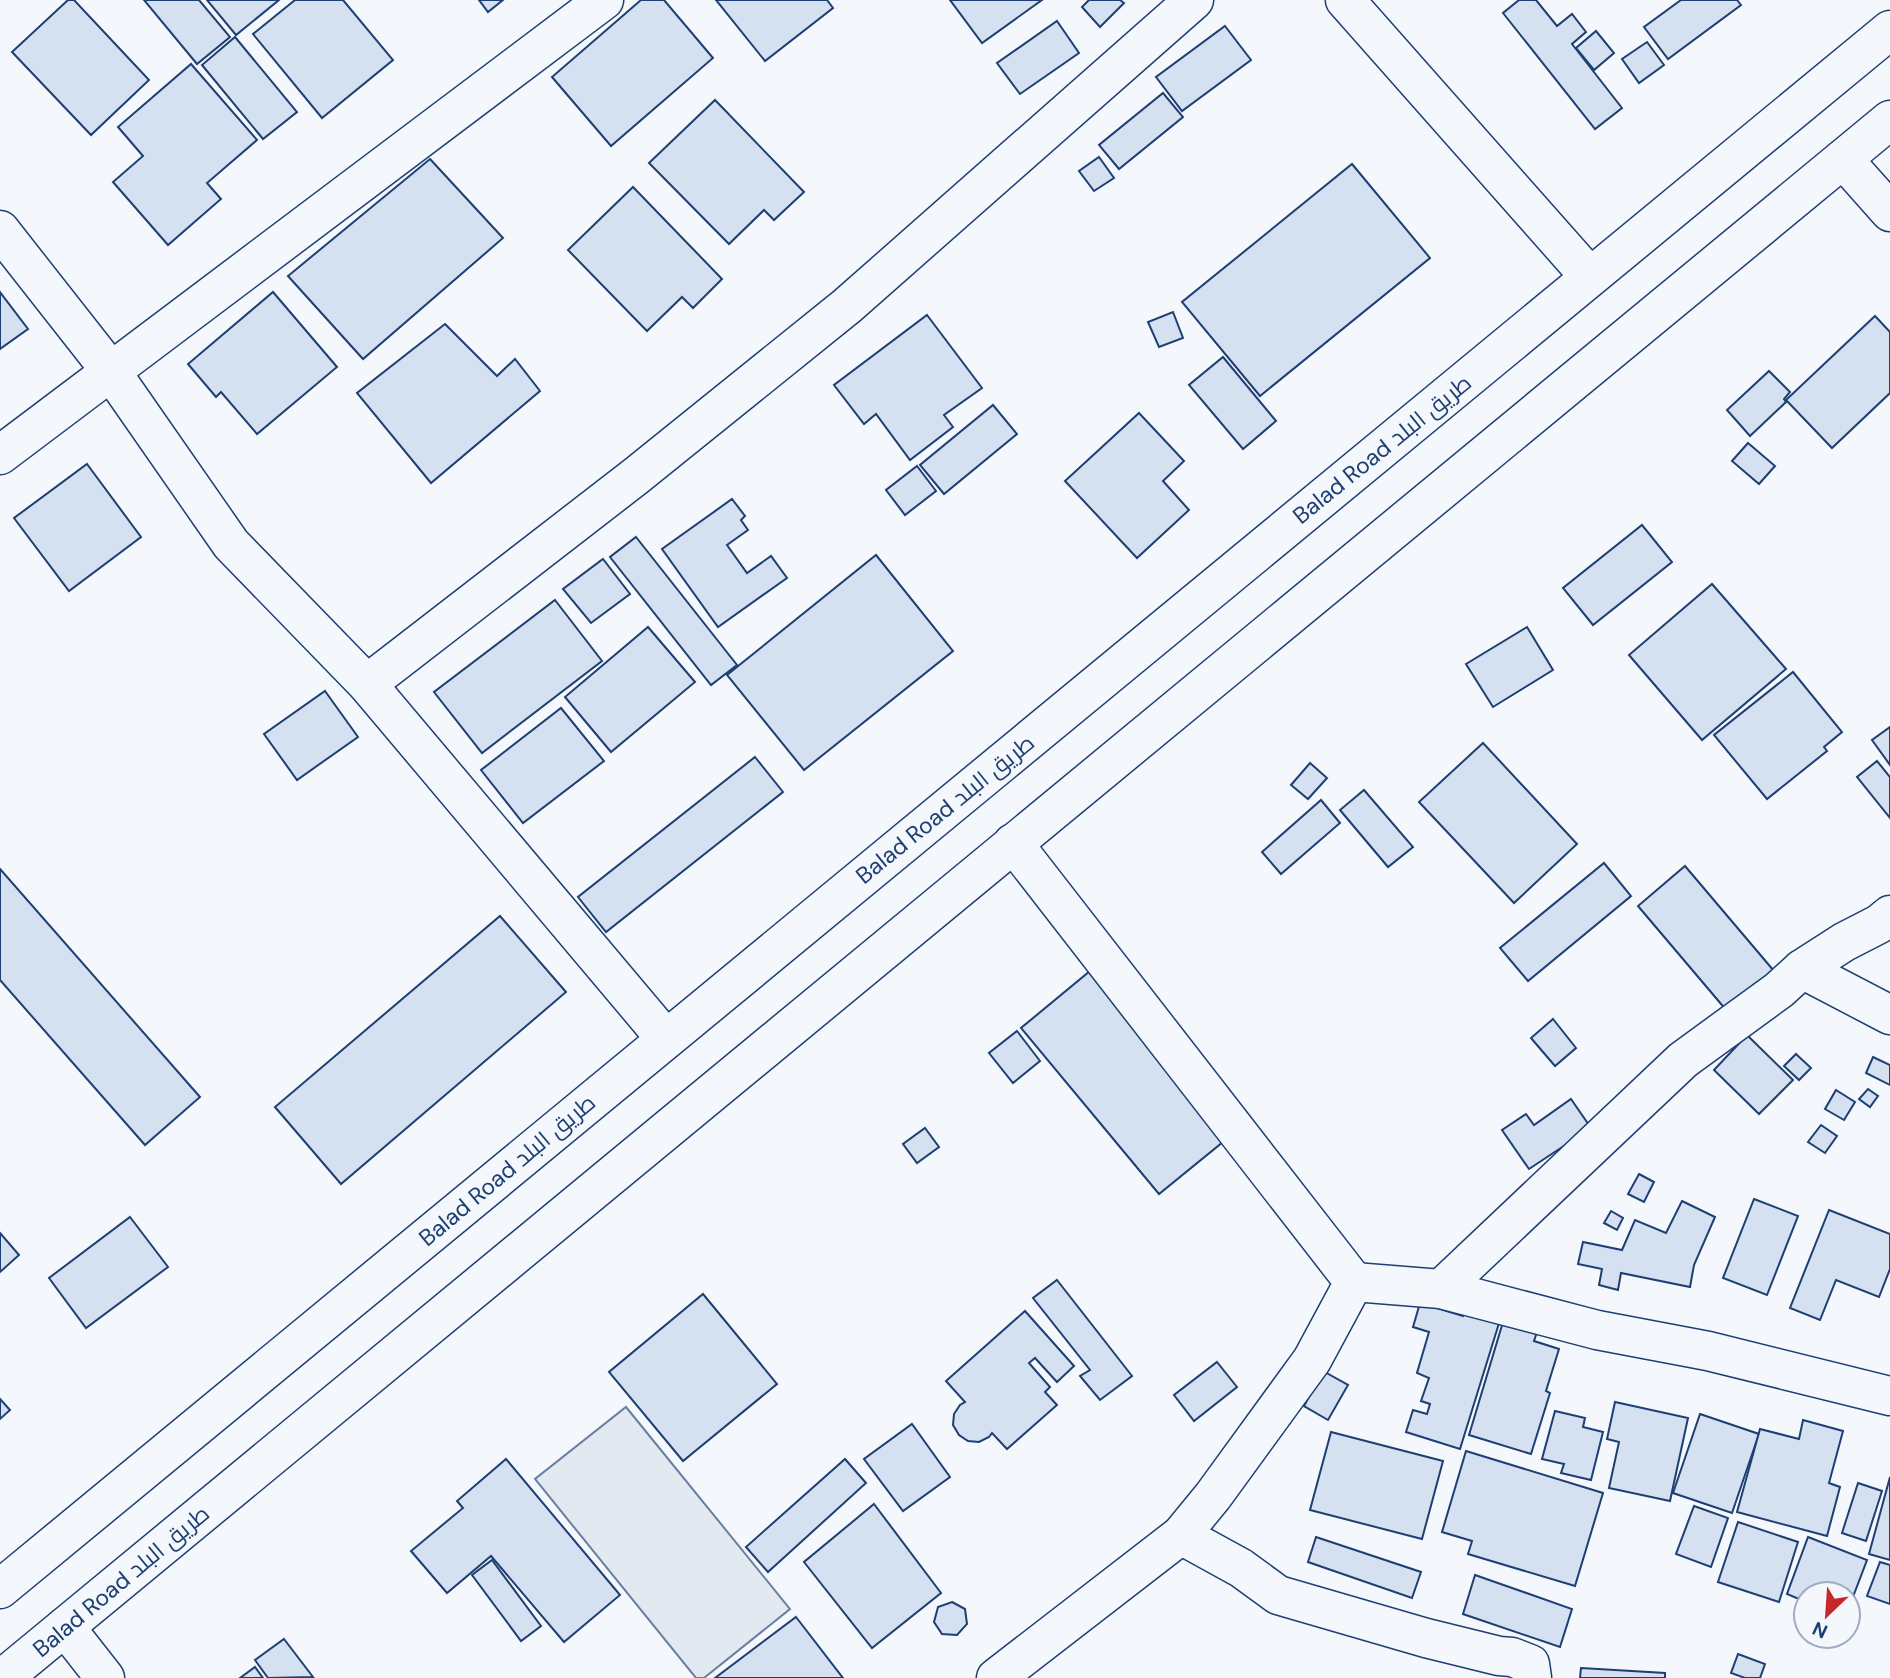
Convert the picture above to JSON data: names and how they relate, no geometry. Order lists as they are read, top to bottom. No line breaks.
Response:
{"streets":{"main road":["Balad Road طريق البلد"]},"north":"bottom left"}
